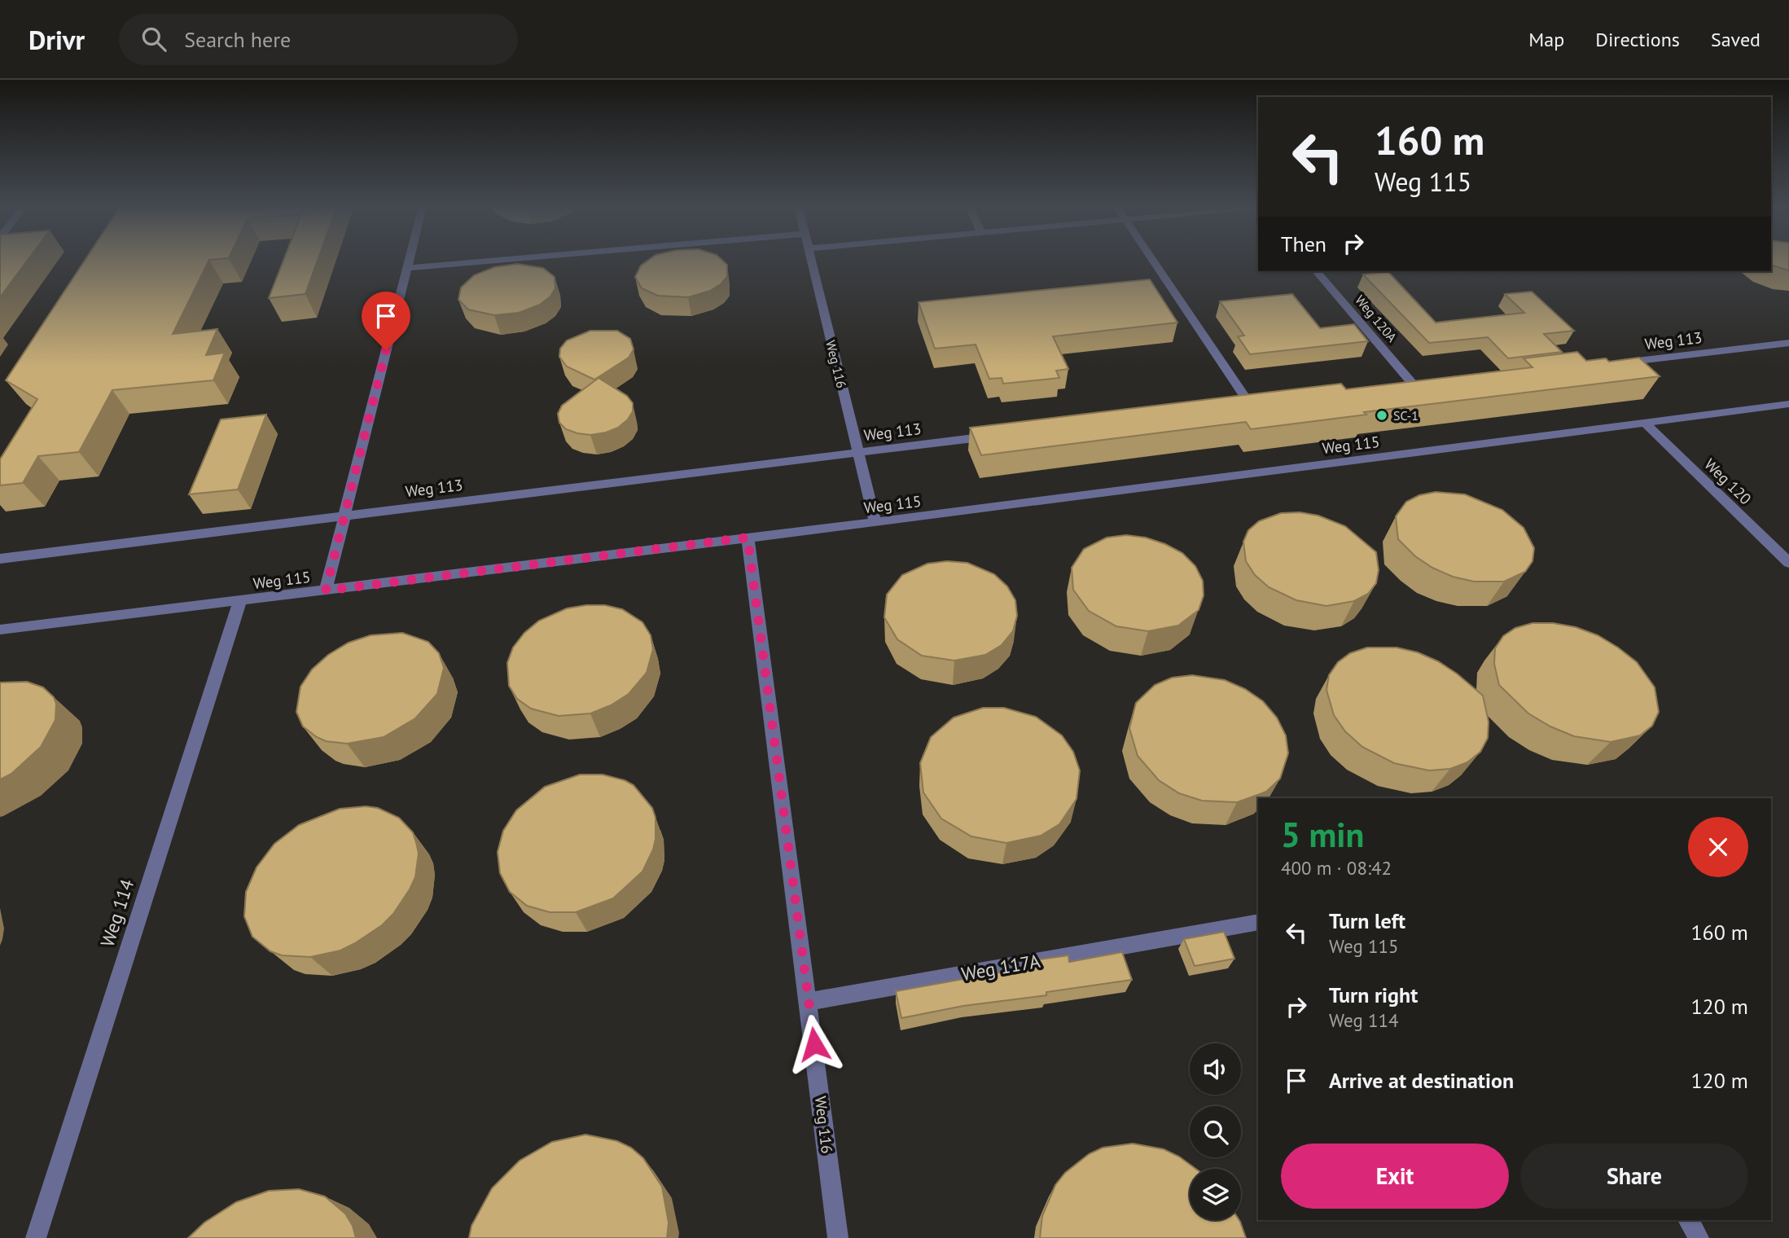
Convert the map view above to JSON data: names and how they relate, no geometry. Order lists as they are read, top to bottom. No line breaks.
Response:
{"streets":{"lane":["Weg 120A","Weg 113","Weg 116","Weg 115","Weg 120","Weg 114","Weg 117A"]},"crossings":[["Weg 113","Weg 116"],["Weg 116","Weg 115"],["Weg 116","Weg 117A"],["Weg 115","Weg 120"],["Weg 115","Weg 114"]],"places":["SC-1"],"page":{"header":"Drivr","search":"Search here","nav":["Map","Directions","Saved"],"turn":["160 m","Weg 115"],"then":"Then","heading":["5 min","400 m · 08:42"],"list":[{"name":"Turn left","note":"Weg 115","value":"160 m"},{"name":"Turn right","note":"Weg 114","value":"120 m"},{"name":"Arrive at destination","value":"120 m"}],"buttons":["Exit","Share"]}}
